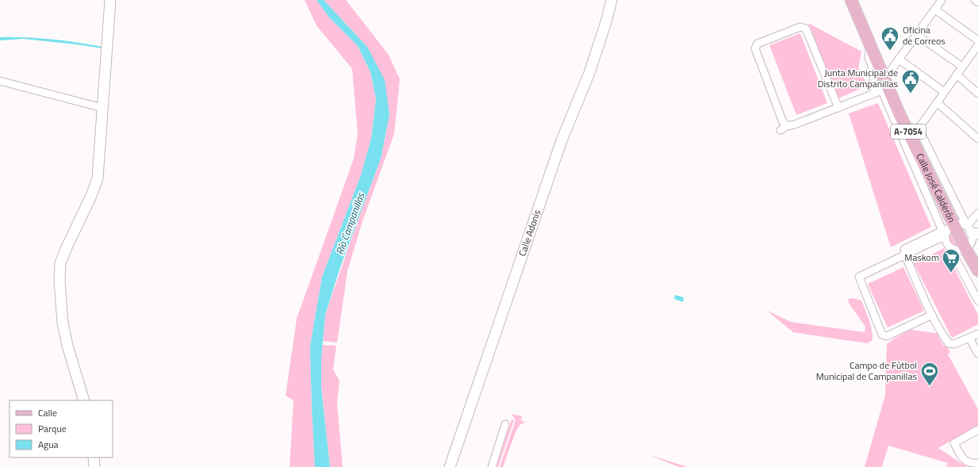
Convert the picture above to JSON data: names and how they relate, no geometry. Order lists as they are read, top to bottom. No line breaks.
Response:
{"streets":{"main road":["A-7054","Calle José Calderón","Calle Adonis"]},"water":["Río Campanillas"],"places":{"public building":["Oficina de Correos","Junta Municipal de Distrito Campanillas"],"supermarket":["Maskom"],"sports":["Campo de Fútbol Municipal de Campanillas"]},"legend":["Calle","Parque","Agua"]}
